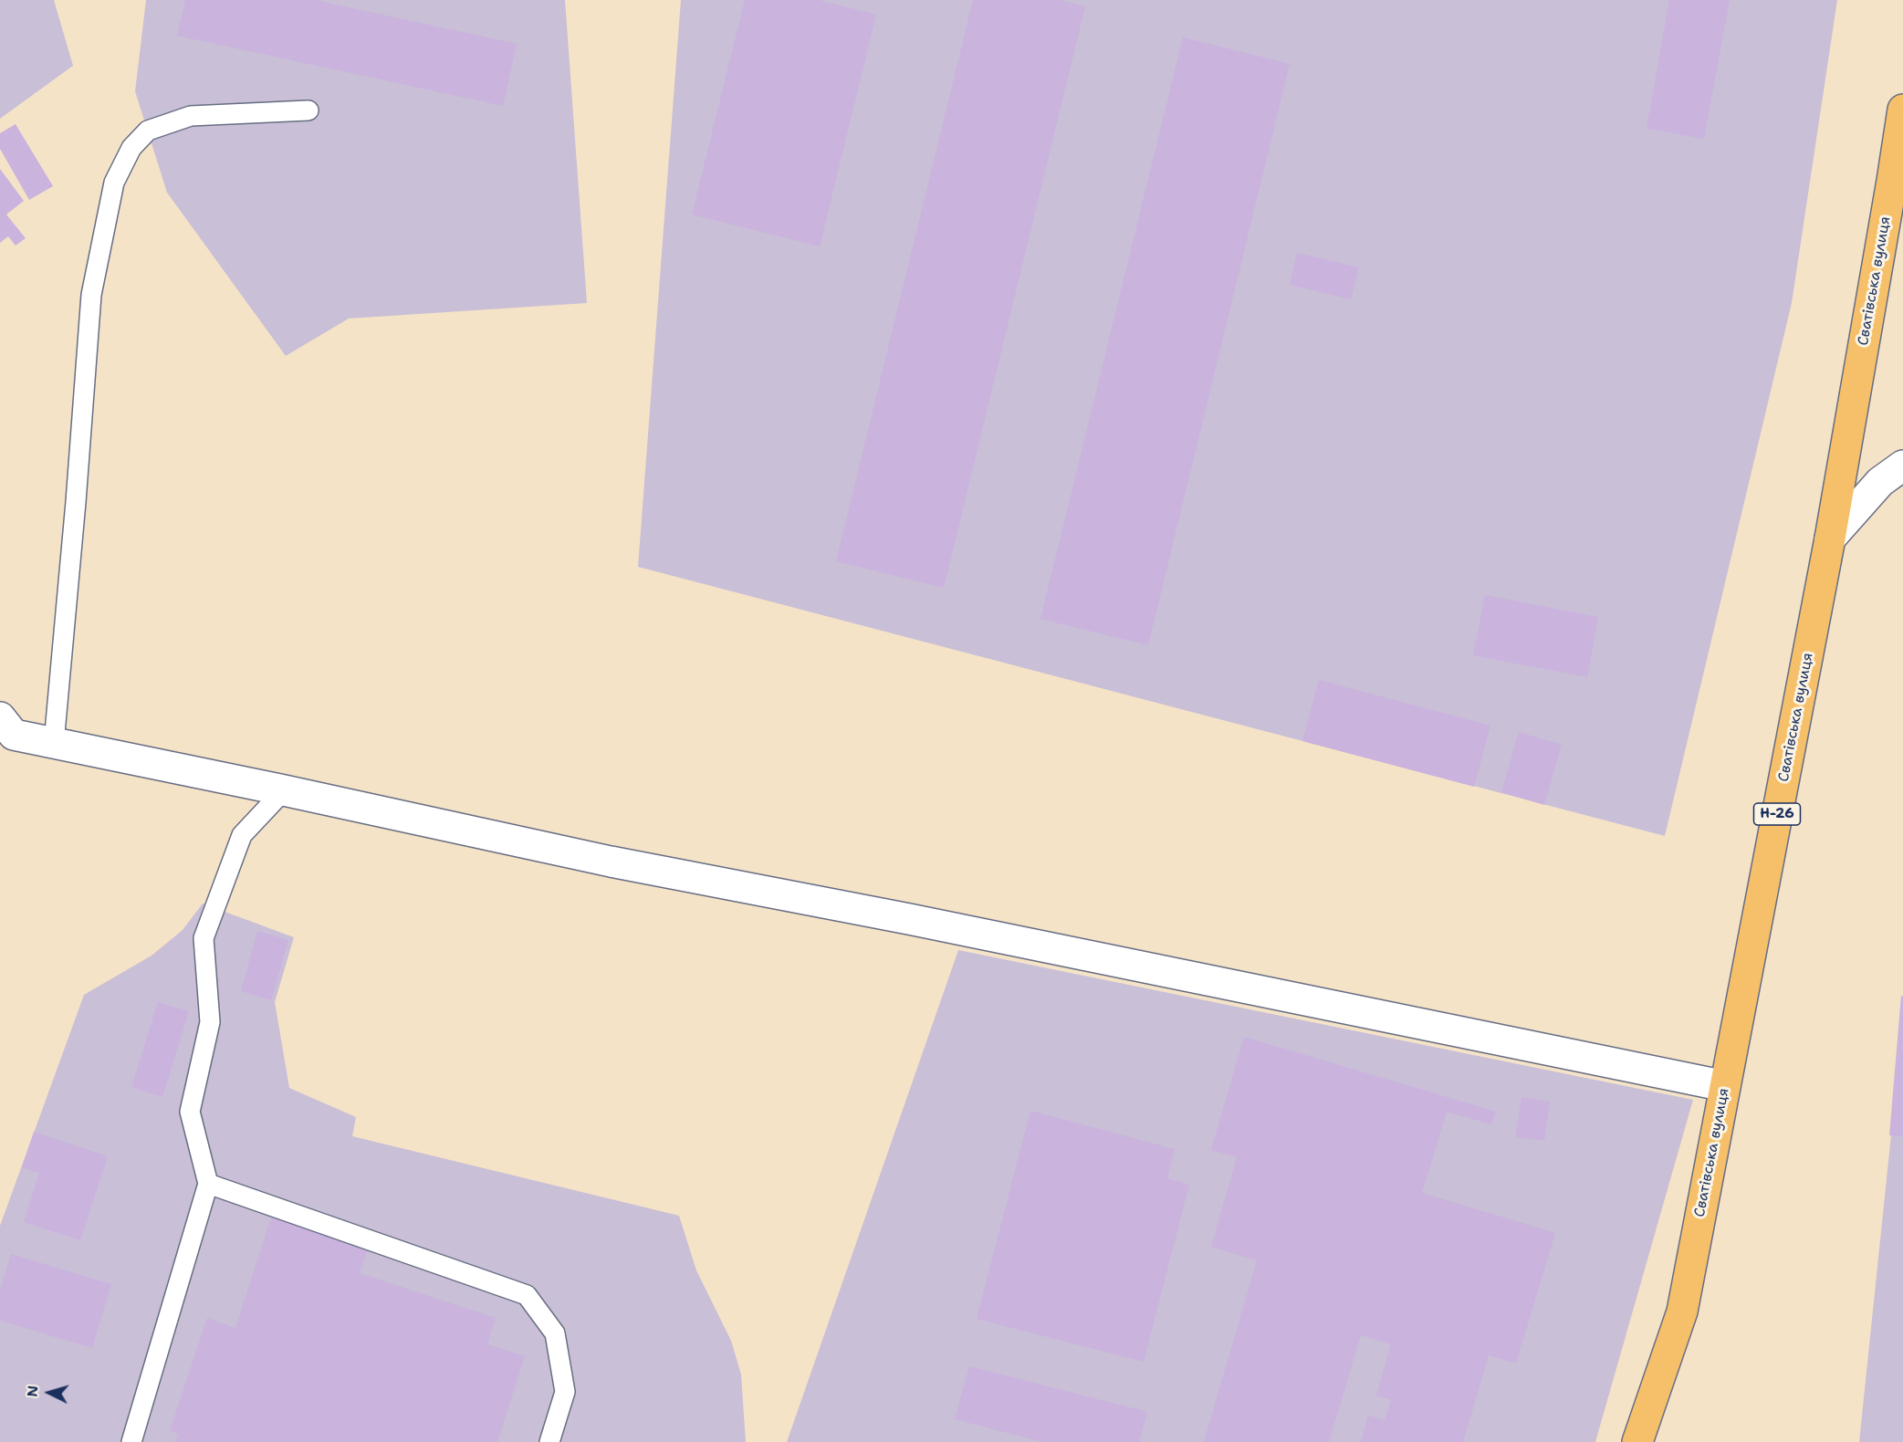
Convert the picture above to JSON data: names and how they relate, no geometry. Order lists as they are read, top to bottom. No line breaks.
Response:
{"streets":{"main road":["Сватівська вулиця","Н-26"]},"crossings":[["Сватівська вулиця","Н-26"]],"north":"left"}
